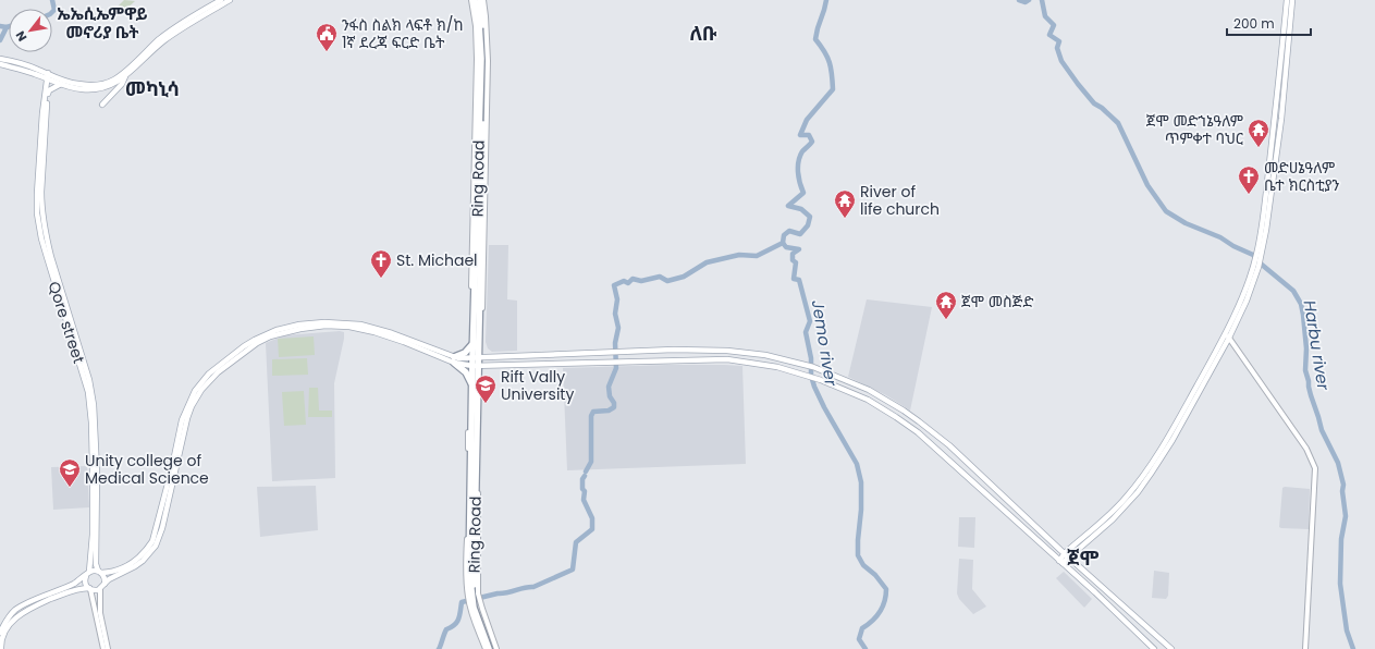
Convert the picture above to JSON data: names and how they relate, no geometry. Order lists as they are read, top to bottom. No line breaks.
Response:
{"streets":{"highway":["Ring Road"],"main road":["Qore street"]},"districts":["ኤኤሲኤምዋይ መኖሪያ ቤት","ለቡ","መካኒሳ","ጀሞ"],"water":["Jemo river","Harbu river"],"places":{"public building":["ንፋስ ስልክ ላፍቶ ክ/ከ 1ኛ ደረጃ ፍርድ ቤት"],"temple":["ጀሞ መድኀኔዓለም ጥምቀተ ባህር","River of life church","ጀሞ መስጅድ"],"church":["መድሀኔዓለም ቤተ ክርስቲያን","St. Michael"],"school or university":["Rift Vally University","Unity college of Medical Science"]},"scale_bar":"200 m","north":"bottom left"}
